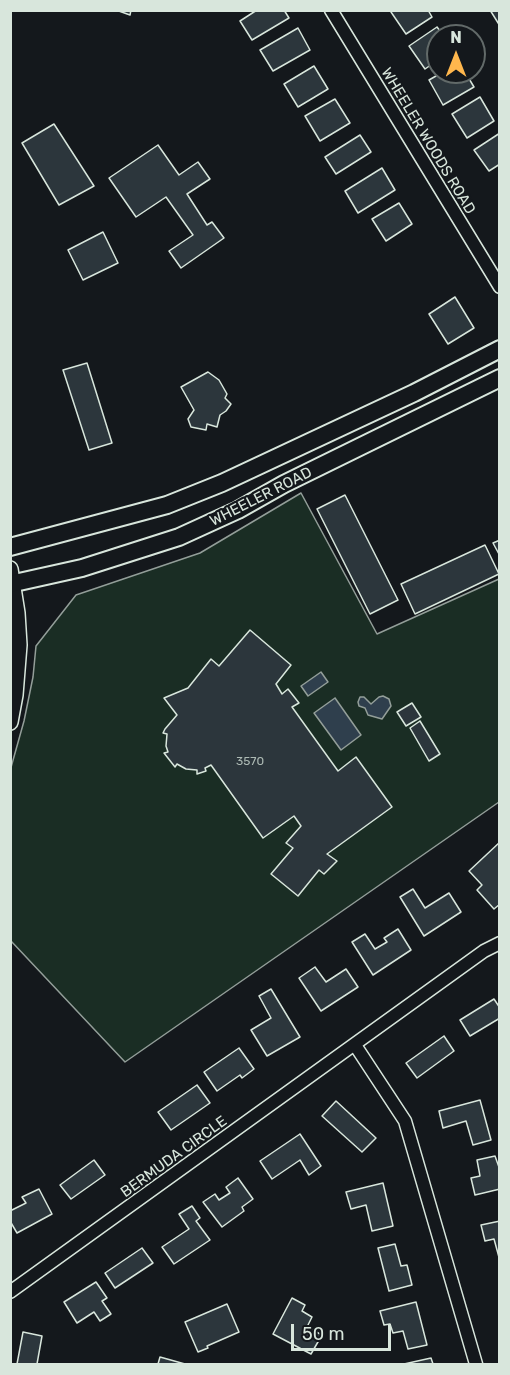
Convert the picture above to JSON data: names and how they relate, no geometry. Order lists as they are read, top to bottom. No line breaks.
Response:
{"streets":{"main road":["WHEELER ROAD"],"street":["WHEELER WOODS ROAD","BERMUDA CIRCLE"]},"house_numbers":["3570"],"scale_bar":"50 m","north":"top"}
